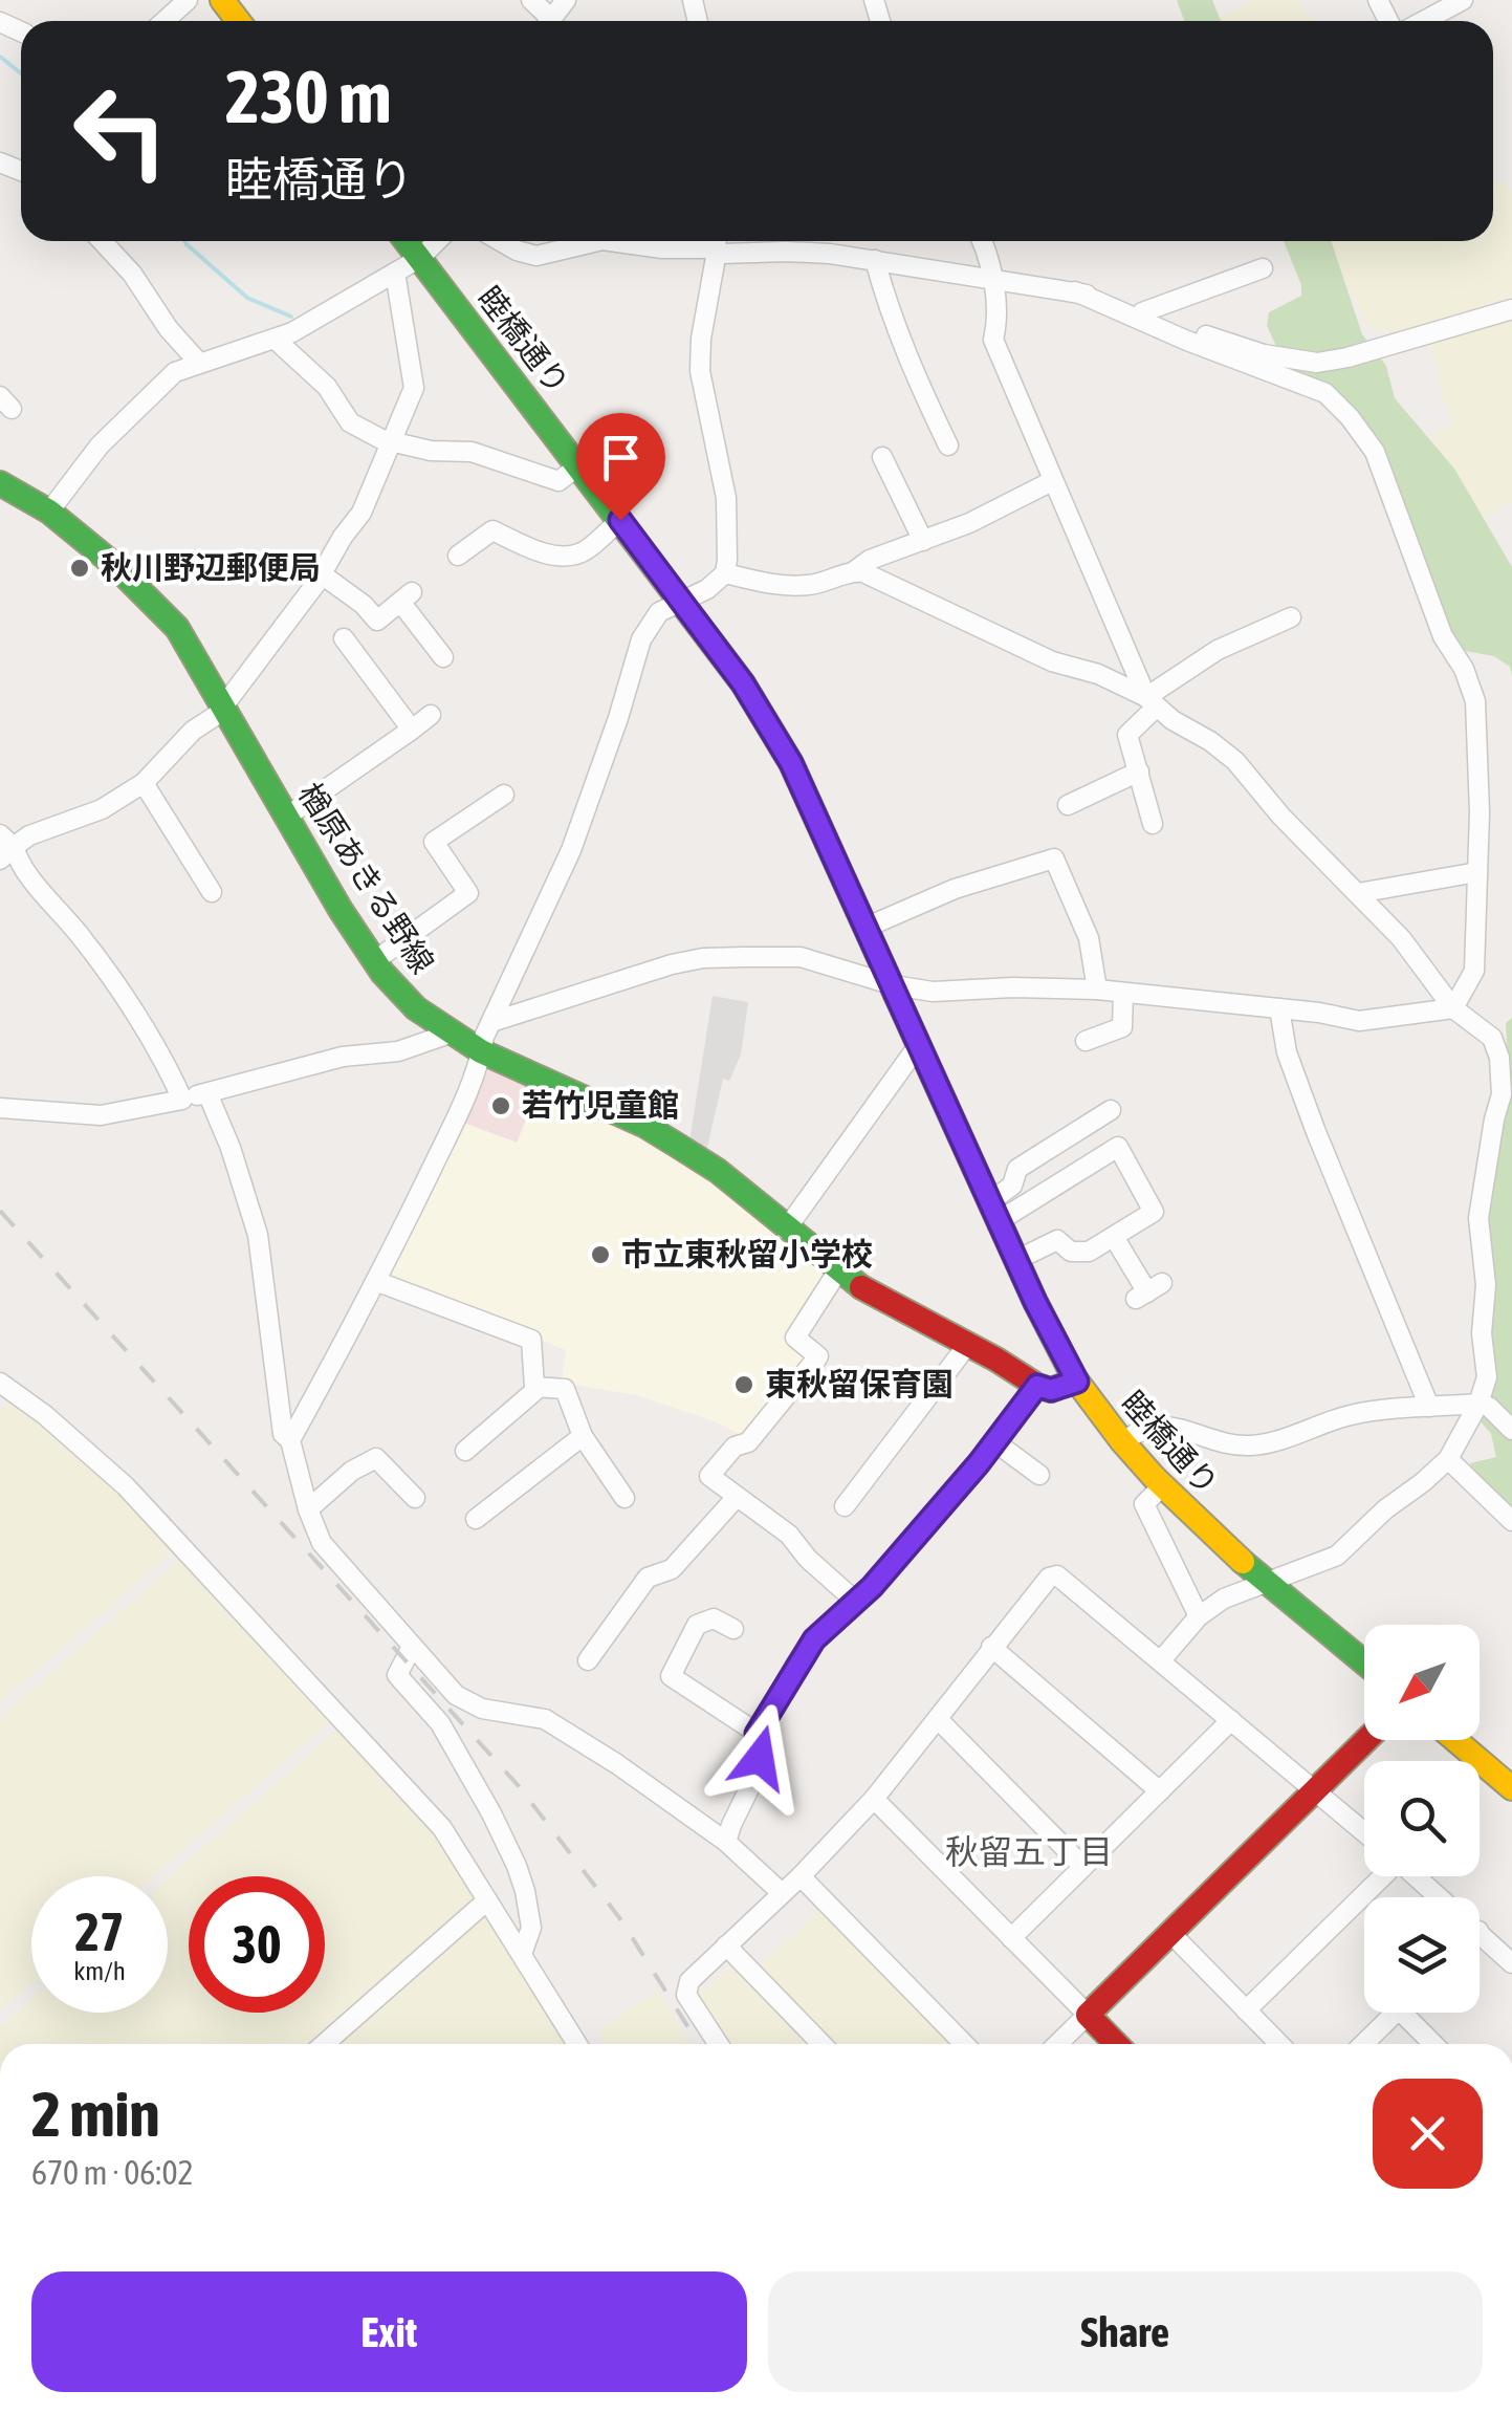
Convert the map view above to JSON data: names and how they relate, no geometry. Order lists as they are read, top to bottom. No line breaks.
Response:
{"streets":{"main road":["睦橋通り","楢原あきる野線"]},"districts":["秋留五丁目"],"places":["秋川野辺郵便局","若竹児童館","市立東秋留小学校","東秋留保育園"],"north":"bottom left","page":{"turn":["230 m","睦橋通り"],"speed":"27 km/h","limit":"30","heading":["2 min","670 m · 06:02"],"buttons":["Exit","Share"]}}
